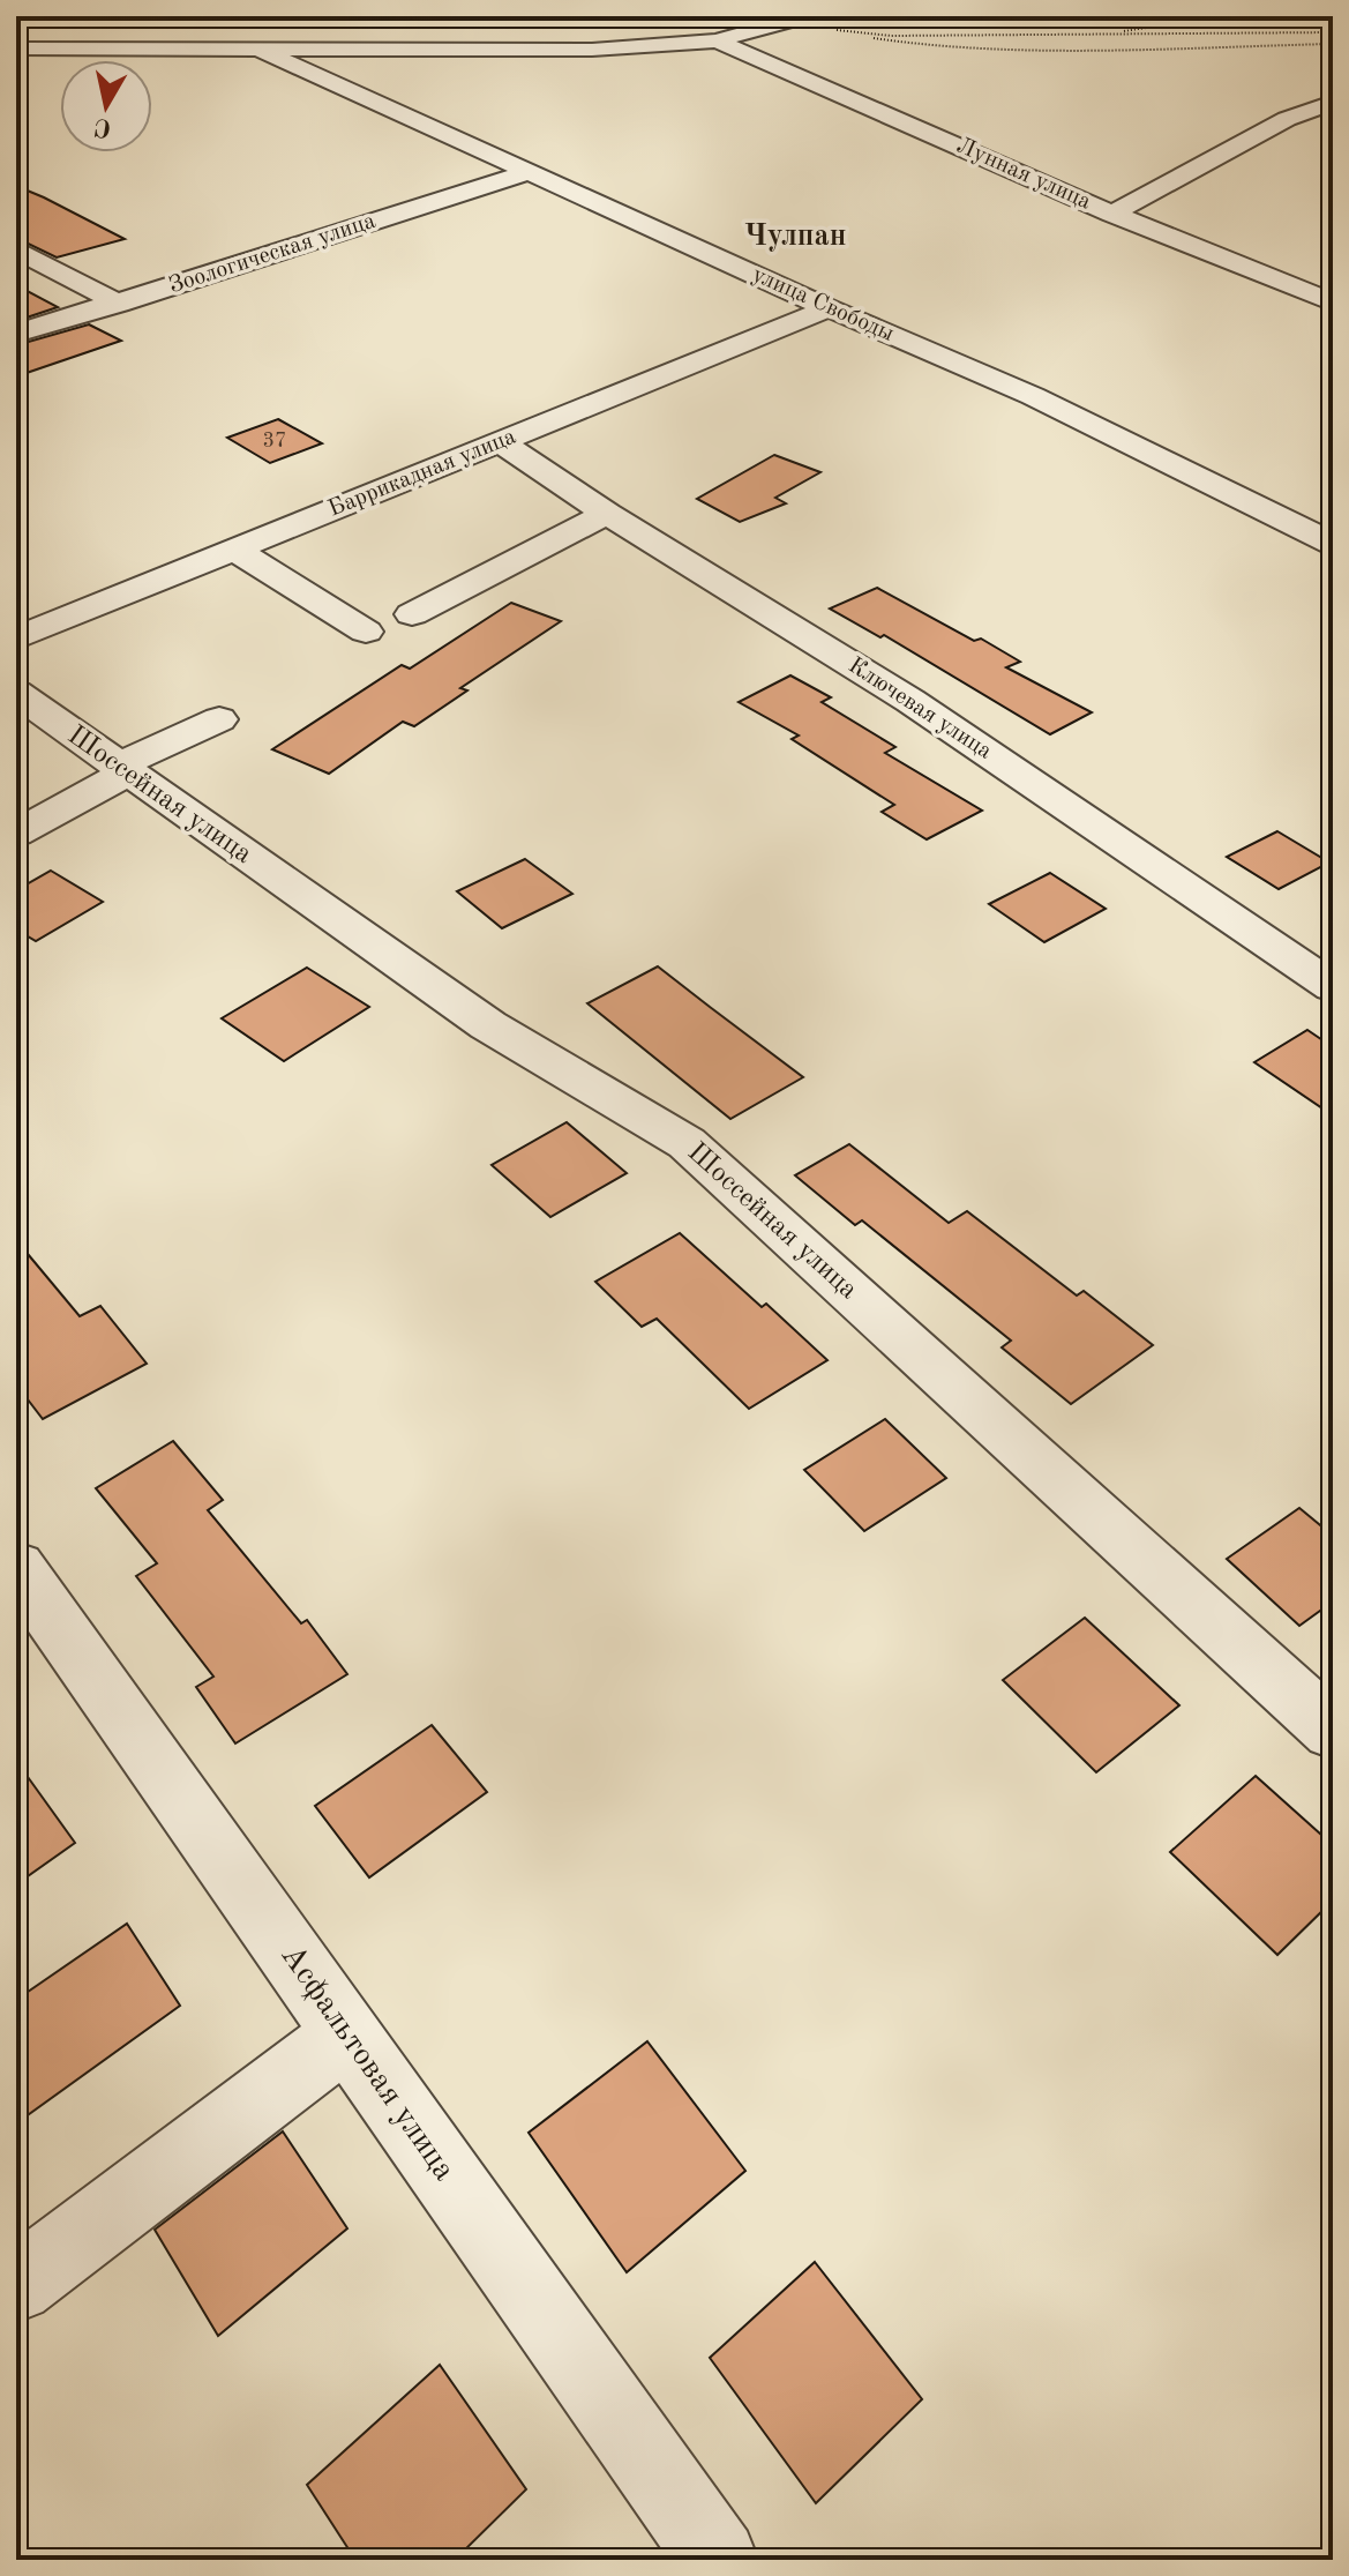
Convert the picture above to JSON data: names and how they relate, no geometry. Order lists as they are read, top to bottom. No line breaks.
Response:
{"streets":{"street":["Лунная улица","Зоологическая улица","улица Свободы","Баррикадная улица","Ключевая улица","Шоссейная улица","Асфальтовая улица"]},"crossings":[["Зоологическая улица","улица Свободы"],["улица Свободы","Баррикадная улица"],["Баррикадная улица","Ключевая улица"]],"districts":["Чулпан"],"house_numbers":["37"],"north":"bottom"}
